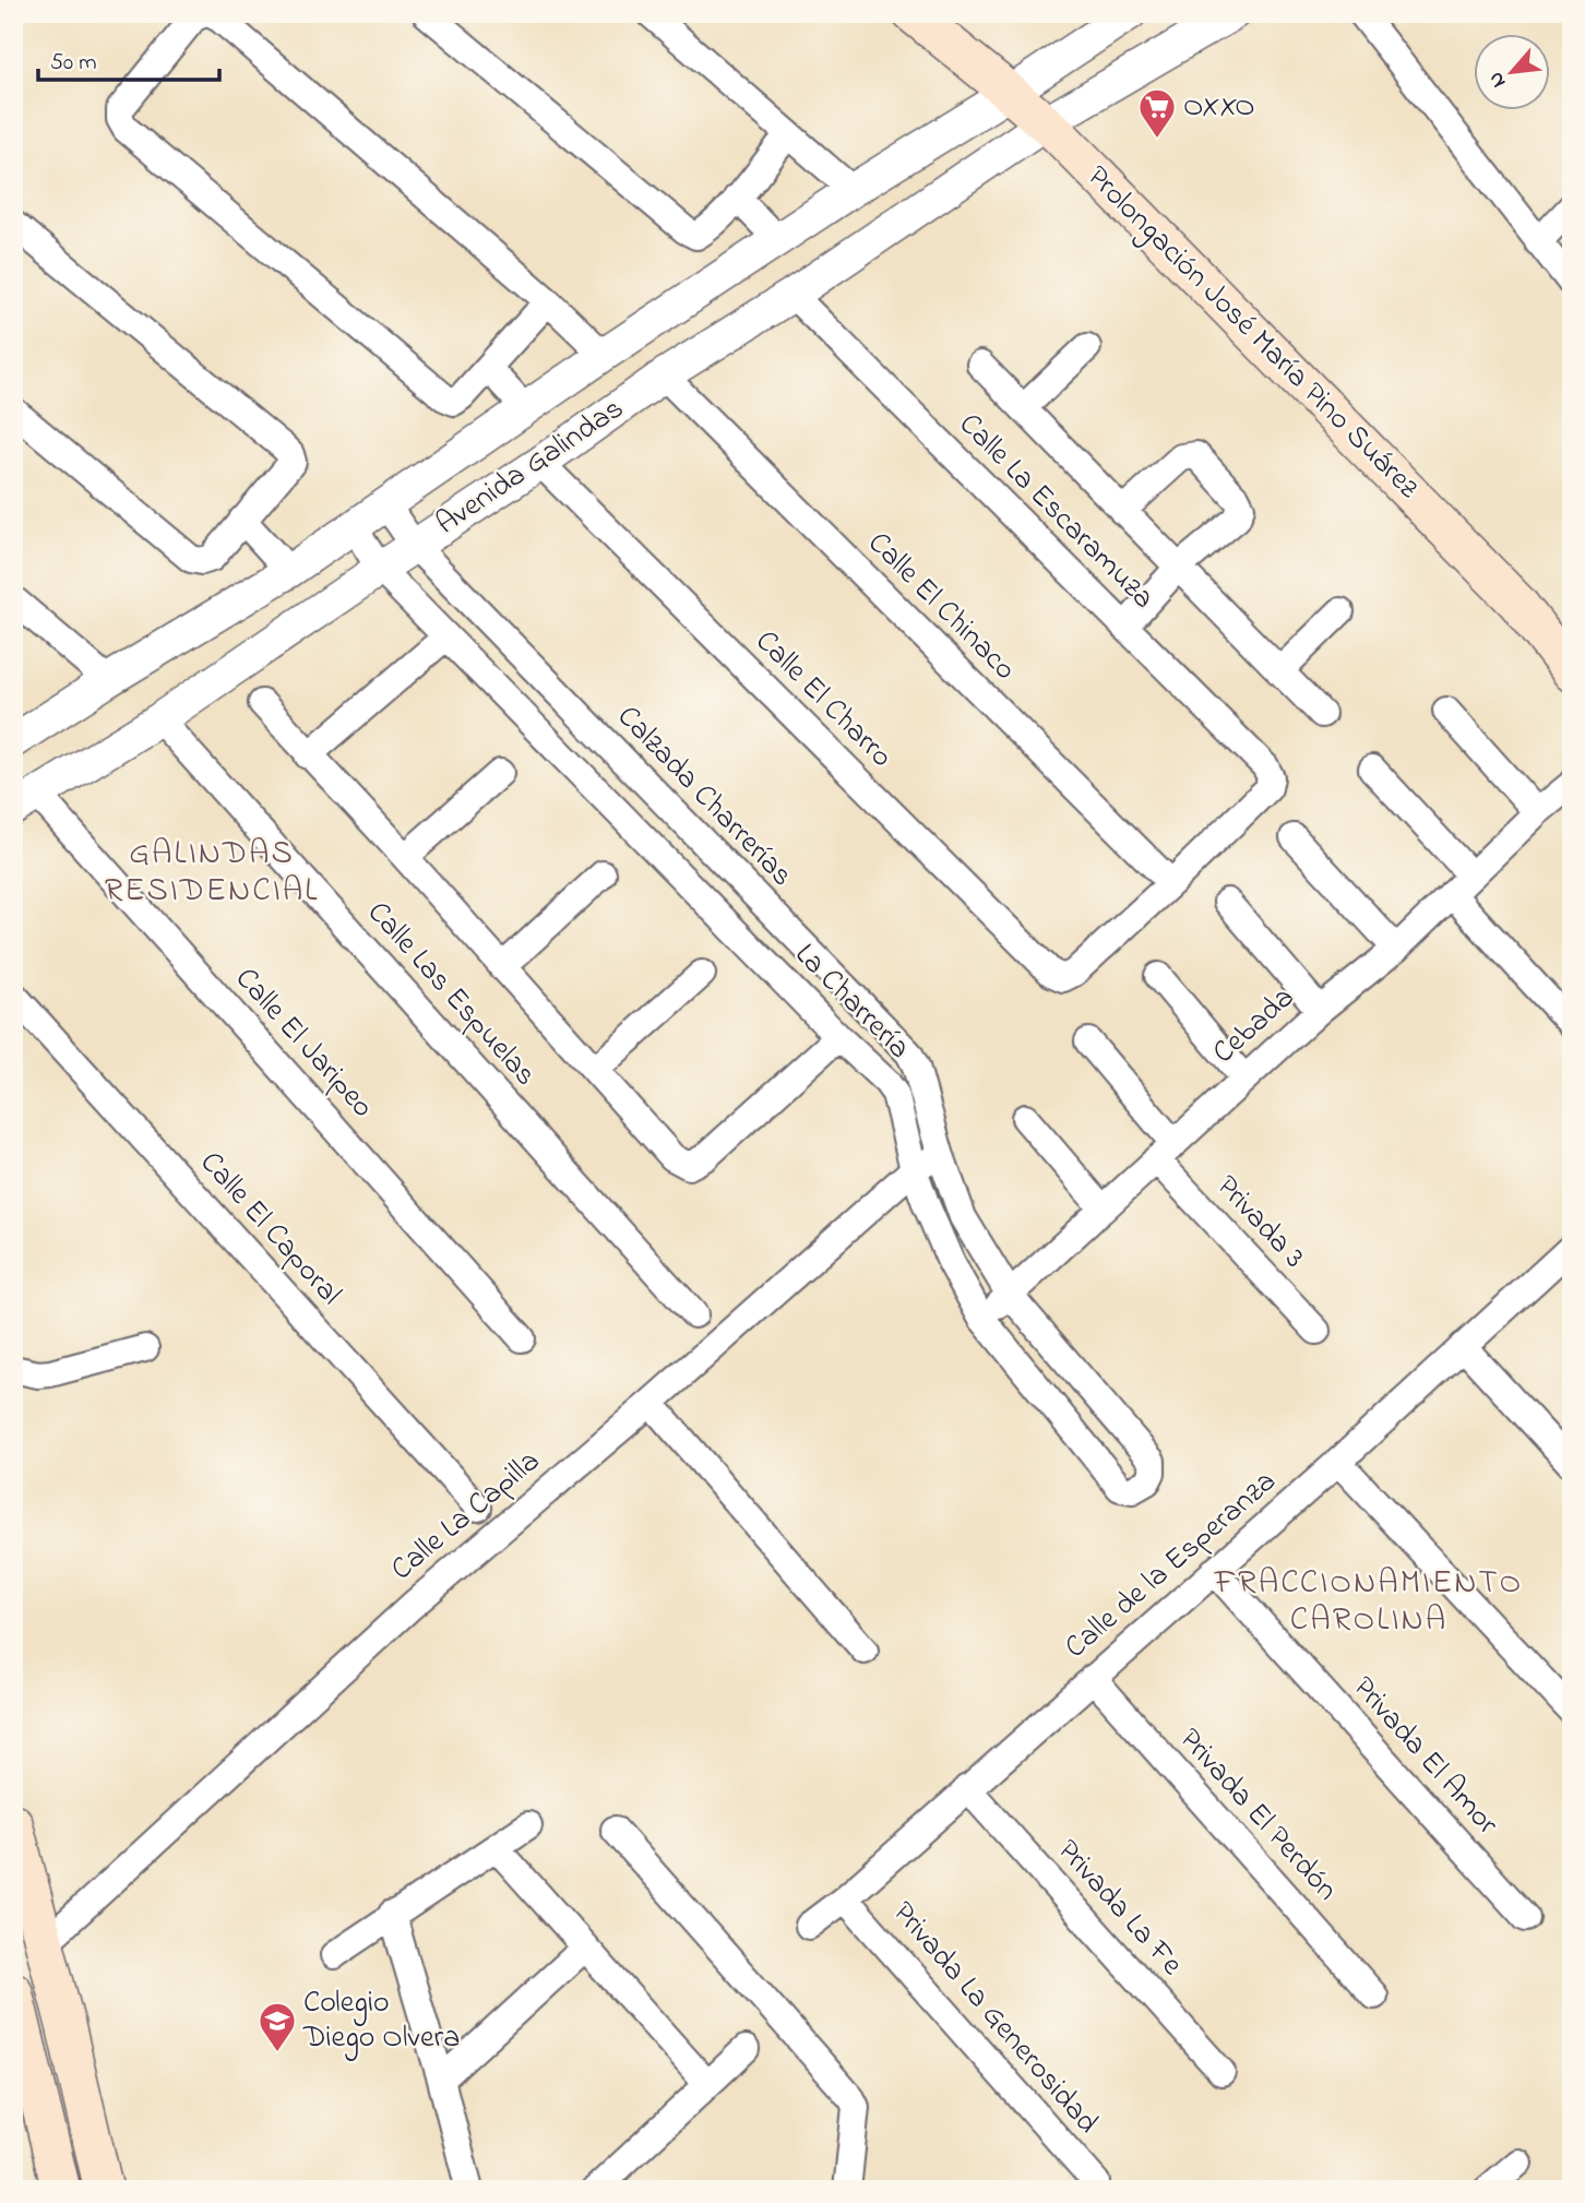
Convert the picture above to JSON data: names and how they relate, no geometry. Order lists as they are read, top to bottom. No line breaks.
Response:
{"streets":{"main road":["Prolongación José María Pino Suárez"],"street":["Avenida Galindas","Calle La Escaramuza","Calle El Chinaco","Calle El Charro","Calzada Charrerías","Calle Las Espuelas","La Charrería","Cebada","Calle El Jaripeo","Privada 3","Calle El Caporal","Calle La Capilla","Calle de la Esperanza","Privada El Amor","Privada El Perdón","Privada La Fe","Privada La Generosidad"]},"crossings":[["Prolongación José María Pino Suárez","Avenida Galindas"],["Avenida Galindas","Calle La Escaramuza"],["Avenida Galindas","Calle El Chinaco"],["Avenida Galindas","Calle El Charro"],["Avenida Galindas","Calzada Charrerías"],["Avenida Galindas","Calle Las Espuelas"],["Avenida Galindas","La Charrería"],["Avenida Galindas","Calle El Jaripeo"],["Calle La Escaramuza","Calle El Chinaco"],["Calle La Escaramuza","Calle El Charro"],["Calle El Chinaco","Calle El Charro"],["Calzada Charrerías","La Charrería"],["Calzada Charrerías","Cebada"],["Calzada Charrerías","Calle La Capilla"],["La Charrería","Cebada"],["La Charrería","Calle La Capilla"],["Cebada","Privada 3"],["Calle de la Esperanza","Privada El Amor"],["Calle de la Esperanza","Privada El Perdón"],["Calle de la Esperanza","Privada La Fe"],["Calle de la Esperanza","Privada La Generosidad"]],"districts":["GALINDAS RESIDENCIAL","FRACCIONAMIENTO CAROLINA"],"places":{"supermarket":["OXXO"],"school or university":["Colegio Diego Olvera"]},"scale_bar":"50 m","north":"bottom left"}
